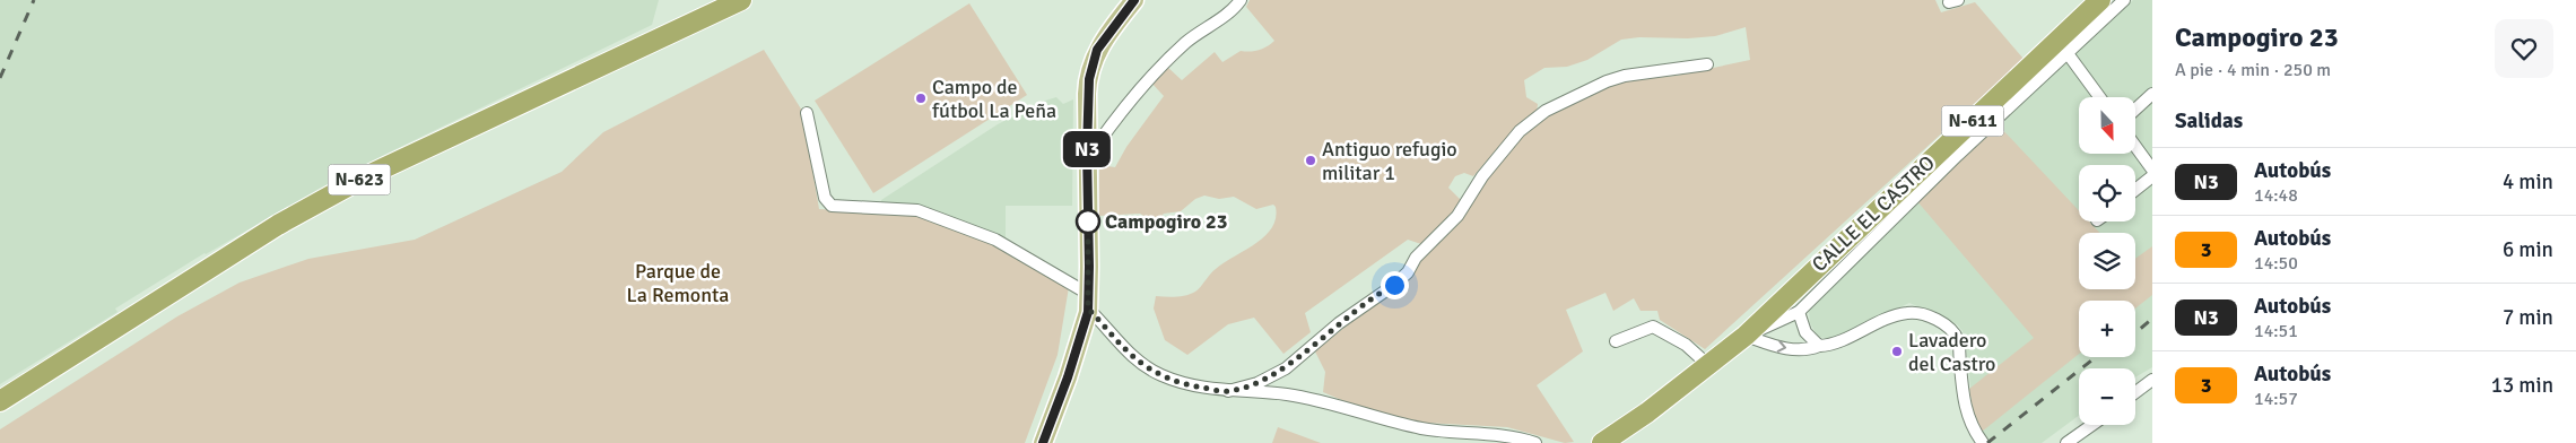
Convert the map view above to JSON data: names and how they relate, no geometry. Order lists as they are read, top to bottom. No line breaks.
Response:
{"streets":{"highway":["N-611","N-623","CALLE EL CASTRO"]},"parks":["Parque de La Remonta"],"places":["Campo de fútbol La Peña","Antiguo refugio militar 1","Campogiro 23","Lavadero del Castro"],"lines":["bus line N3"],"north":"bottom","page":{"on_map":"N3","heading":[["Campogiro 23","A pie · 4 min · 250 m"],"Salidas"],"map_buttons":["+","−"],"list":[{"mark":"N3","name":"Autobús","note":"14:48","value":"4 min"},{"mark":"3","name":"Autobús","note":"14:50","value":"6 min"},{"mark":"N3","name":"Autobús","note":"14:51","value":"7 min"},{"mark":"3","name":"Autobús","note":"14:57","value":"13 min"}]}}
